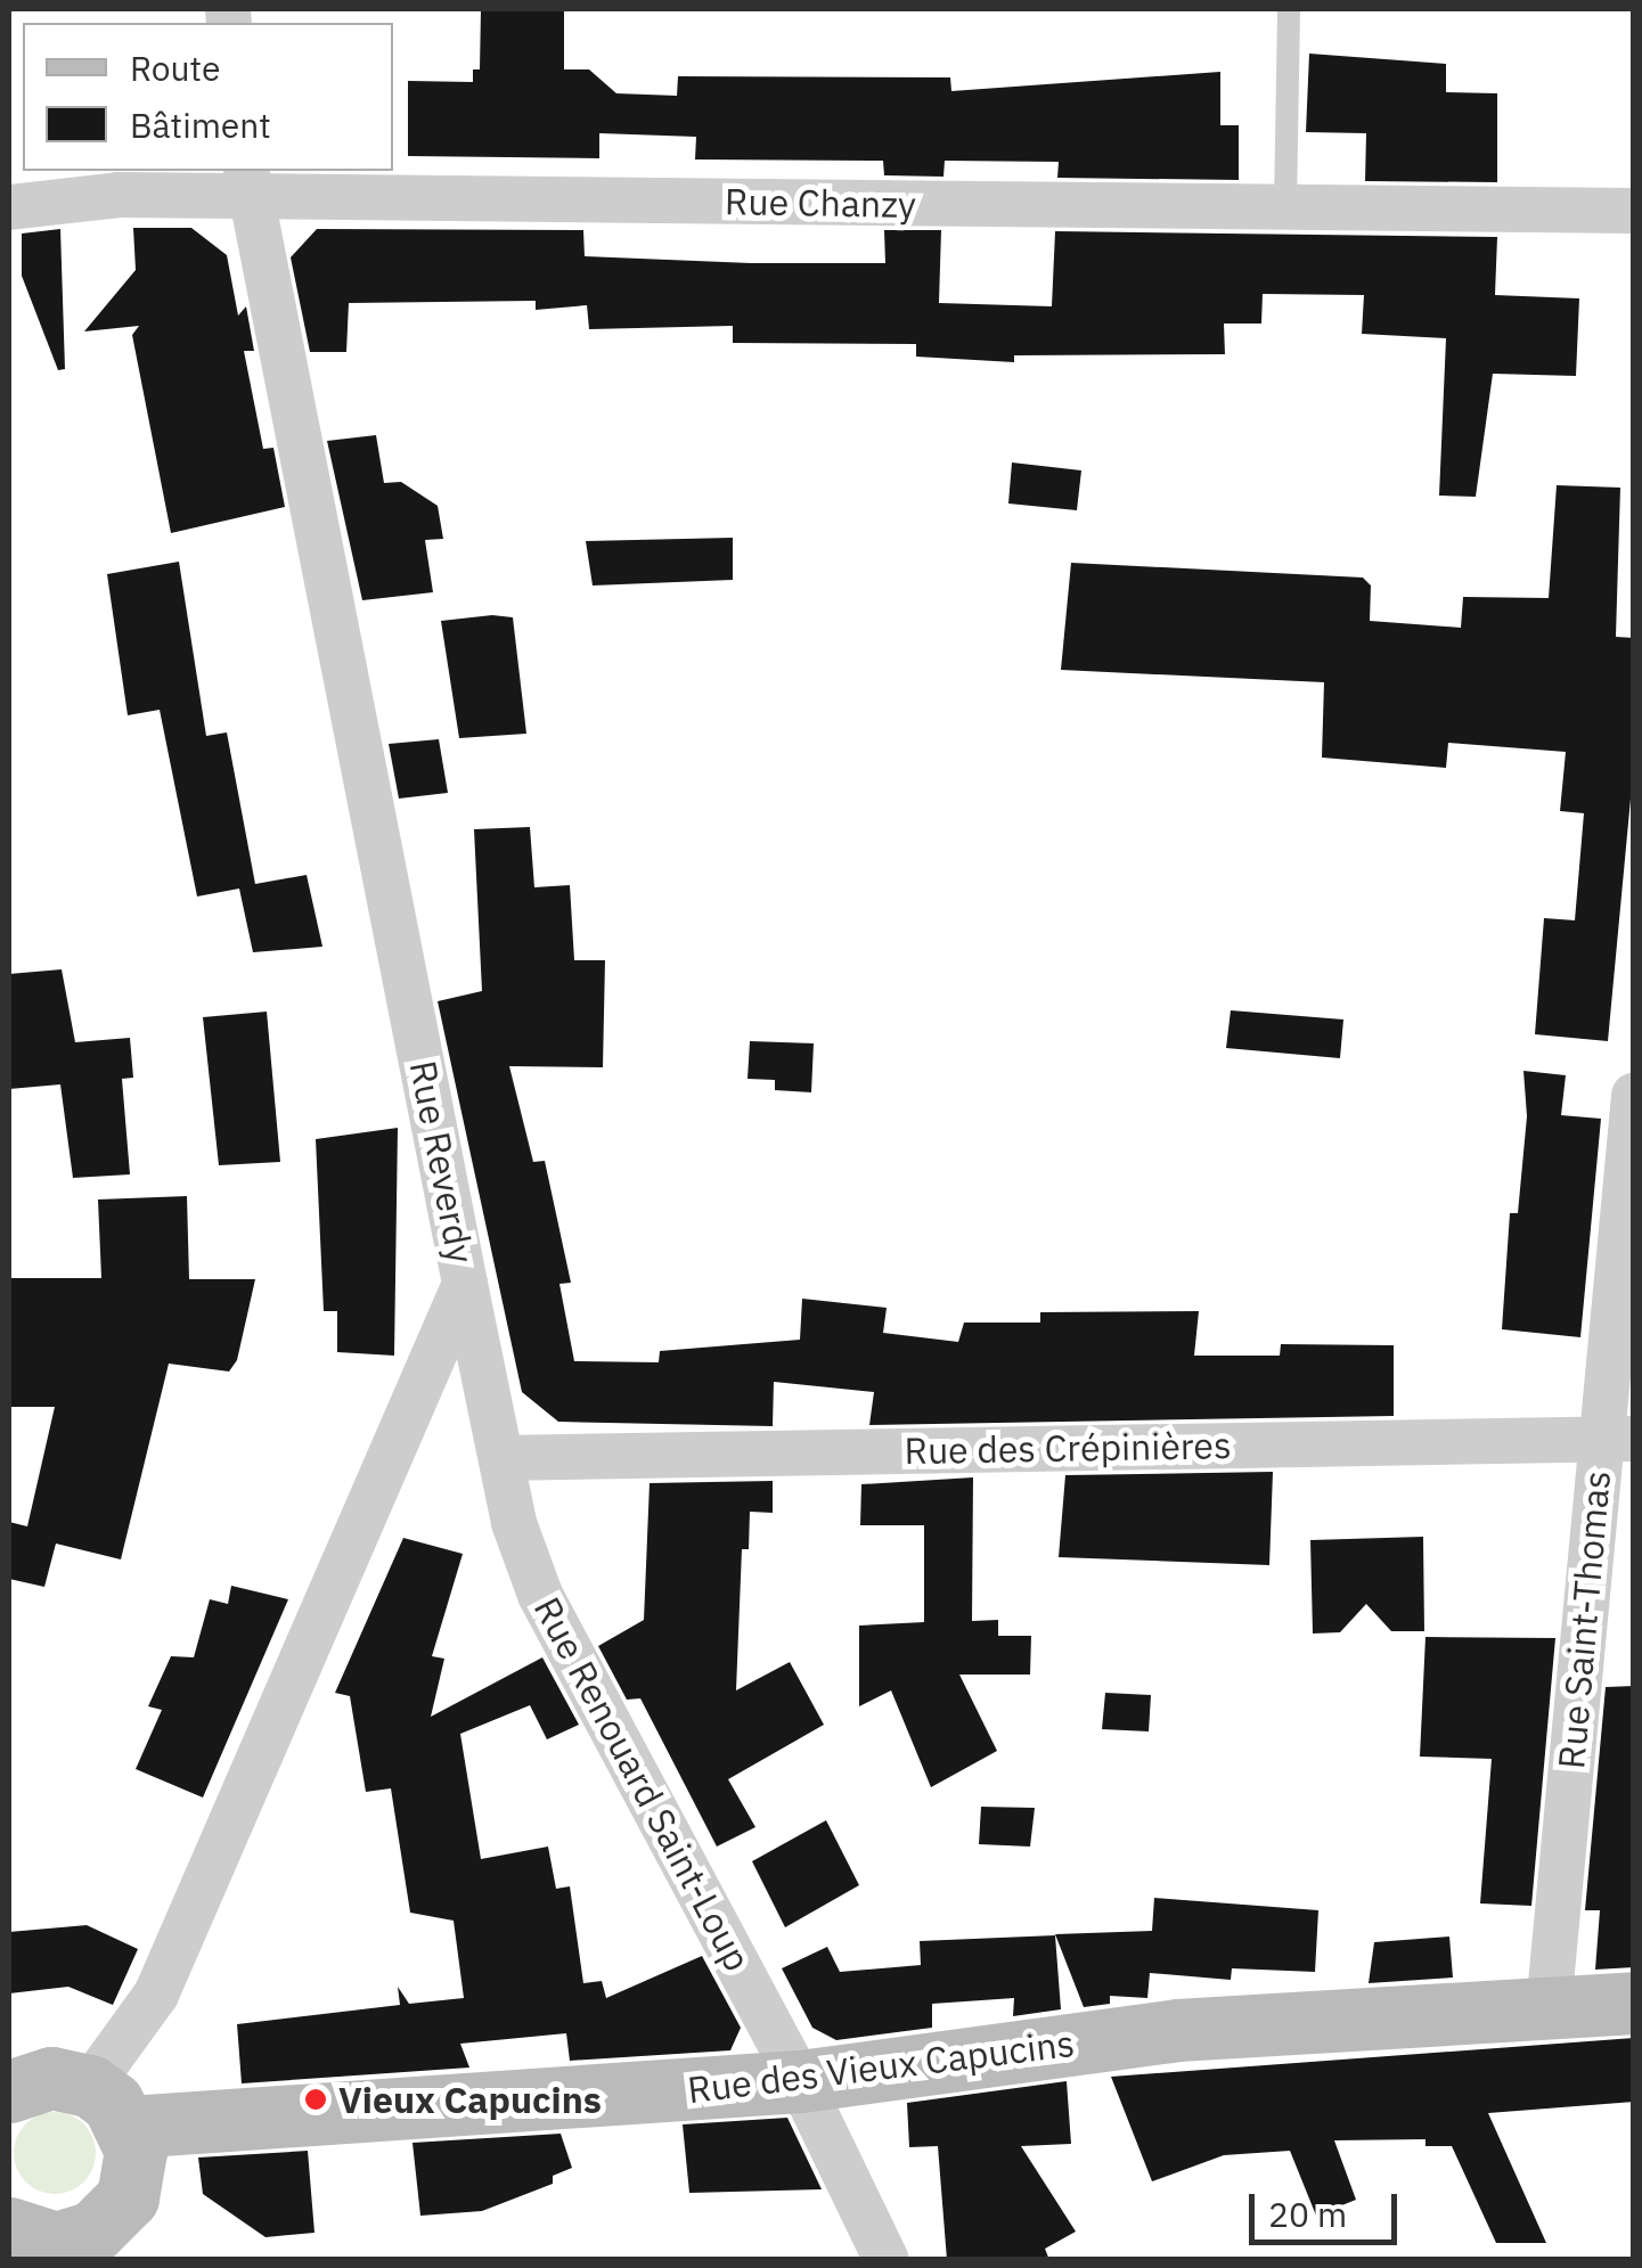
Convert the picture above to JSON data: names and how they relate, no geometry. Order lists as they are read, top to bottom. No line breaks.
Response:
{"streets":{"street":["Rue Chanzy","Rue Reverdy","Rue des Crépinières","Rue Saint-Thomas","Rue Renouard Saint-Loup","Rue des Vieux Capucins"]},"crossings":[["Rue Chanzy","Rue Reverdy"],["Rue Reverdy","Rue Renouard Saint-Loup"],["Rue Reverdy","Rue des Vieux Capucins"],["Rue des Crépinières","Rue Saint-Thomas"],["Rue des Crépinières","Rue Renouard Saint-Loup"],["Rue Saint-Thomas","Rue des Vieux Capucins"],["Rue Renouard Saint-Loup","Rue des Vieux Capucins"]],"places":["Vieux Capucins"],"legend":["Route","Bâtiment"],"scale_bar":"20 m"}
